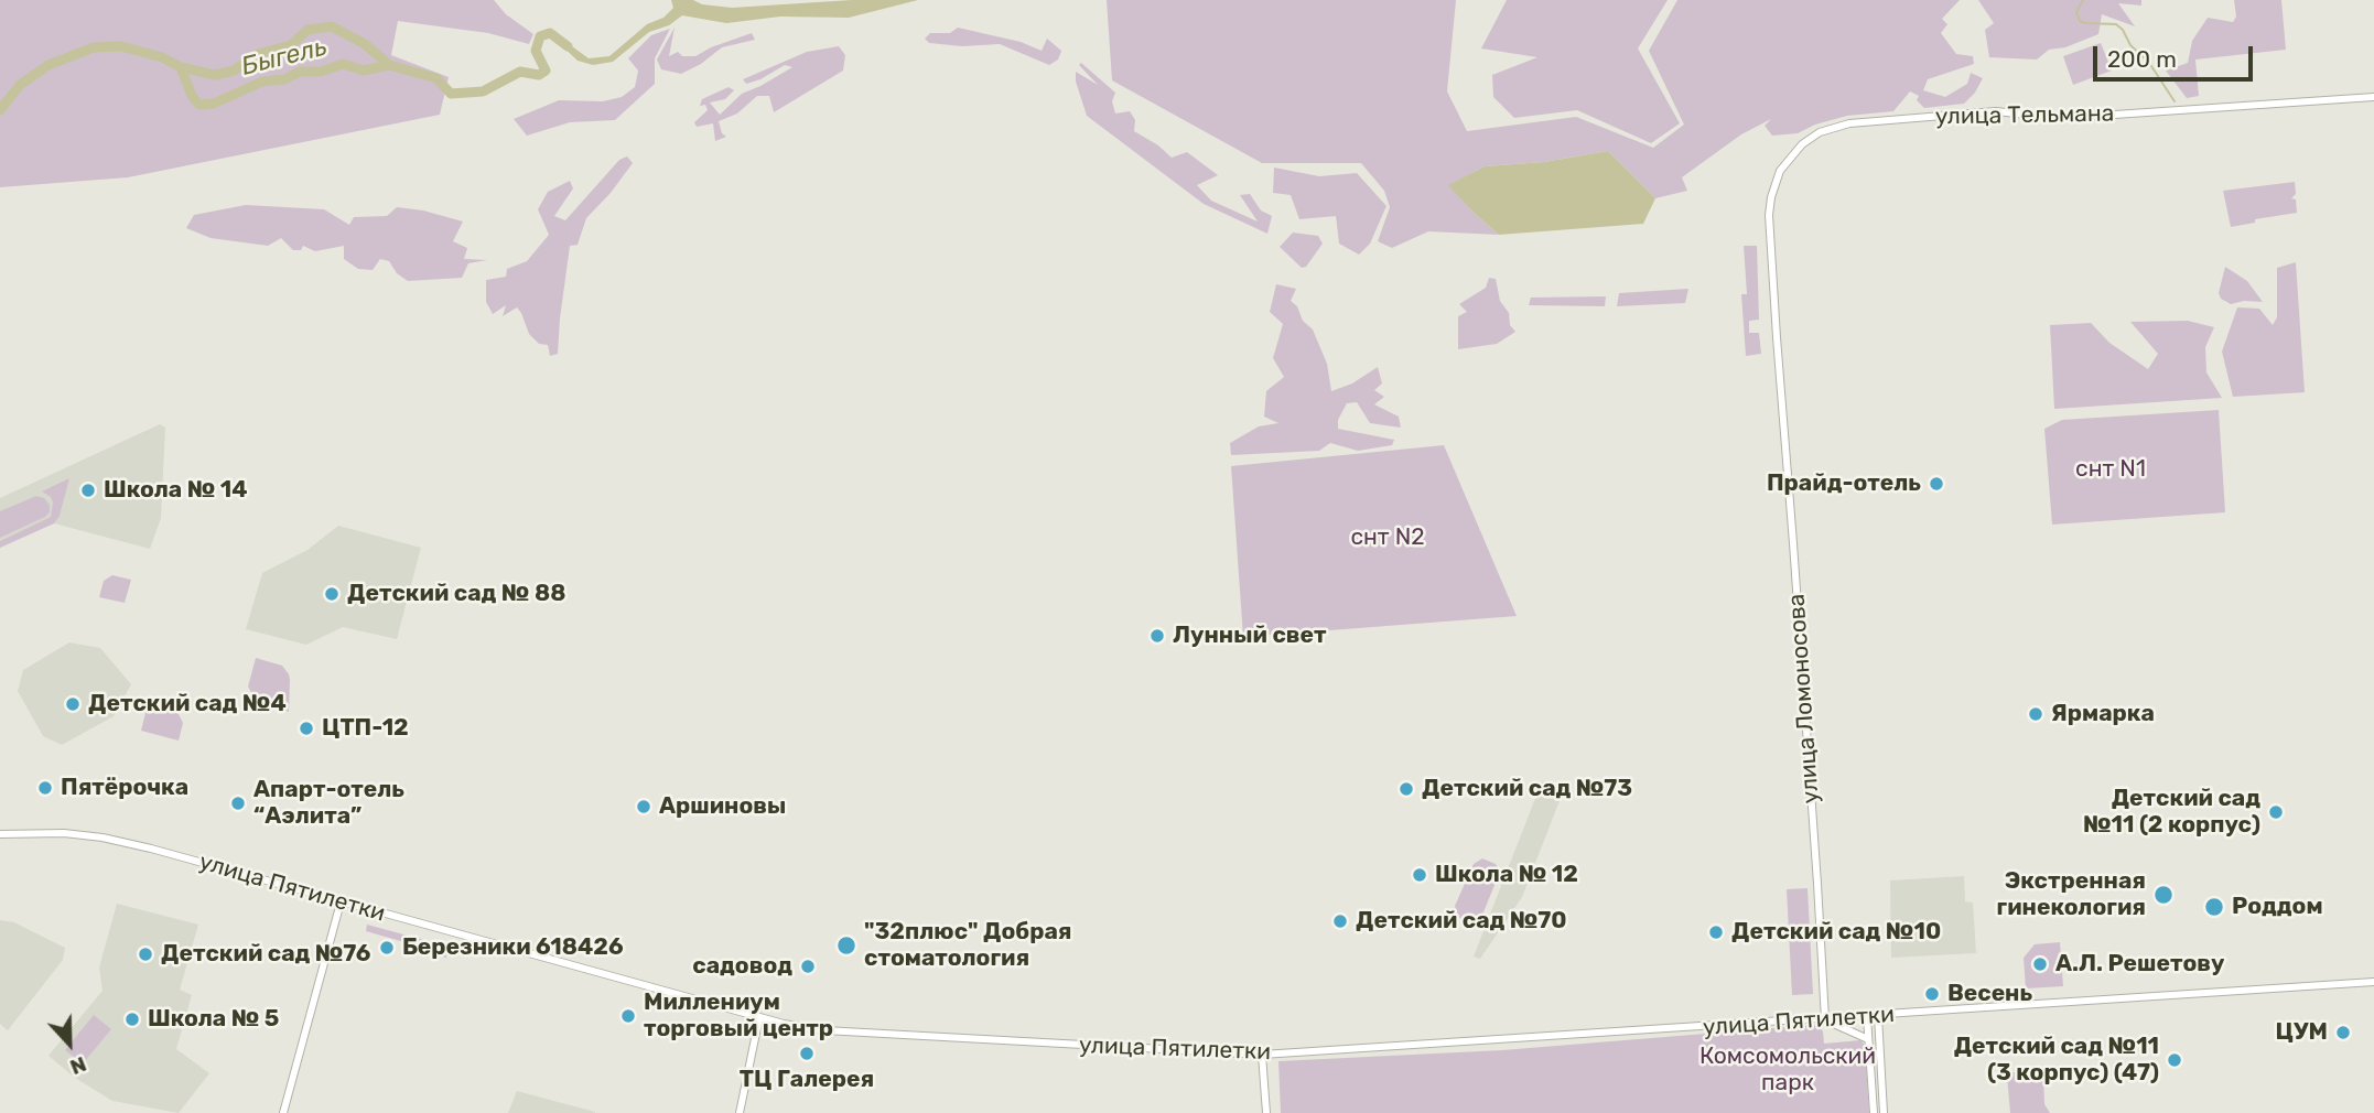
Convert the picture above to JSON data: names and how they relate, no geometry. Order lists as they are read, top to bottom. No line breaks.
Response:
{"streets":{"main road":["улица Тельмана","улица Ломоносова","улица Пятилетки"]},"crossings":[["улица Тельмана","улица Ломоносова"],["улица Ломоносова","улица Пятилетки"]],"water":["Быгель"],"parks":["снт N1","снт N2","Комсомольский парк"],"places":["Прайд-отель","Школа № 14","Детский сад № 88","Лунный свет","Детский сад №4","Ярмарка","ЦТП-12","Пятёрочка","Детский сад №73","Апарт-отель “Аэлита”","Аршиновы","Детский сад №11 (2 корпус)","Школа № 12","Экстренная гинекология","Роддом","Детский сад №70","Детский сад №10","\"32плюс\" Добрая стоматология","Березники 618426","Детский сад №76","А.Л. Решетову","садовод","Весень","Миллениум торговый центр","Школа № 5","ЦУМ","ТЦ Галерея","Детский сад №11 (3 корпус) (47)"],"scale_bar":"200 m","north":"bottom"}
